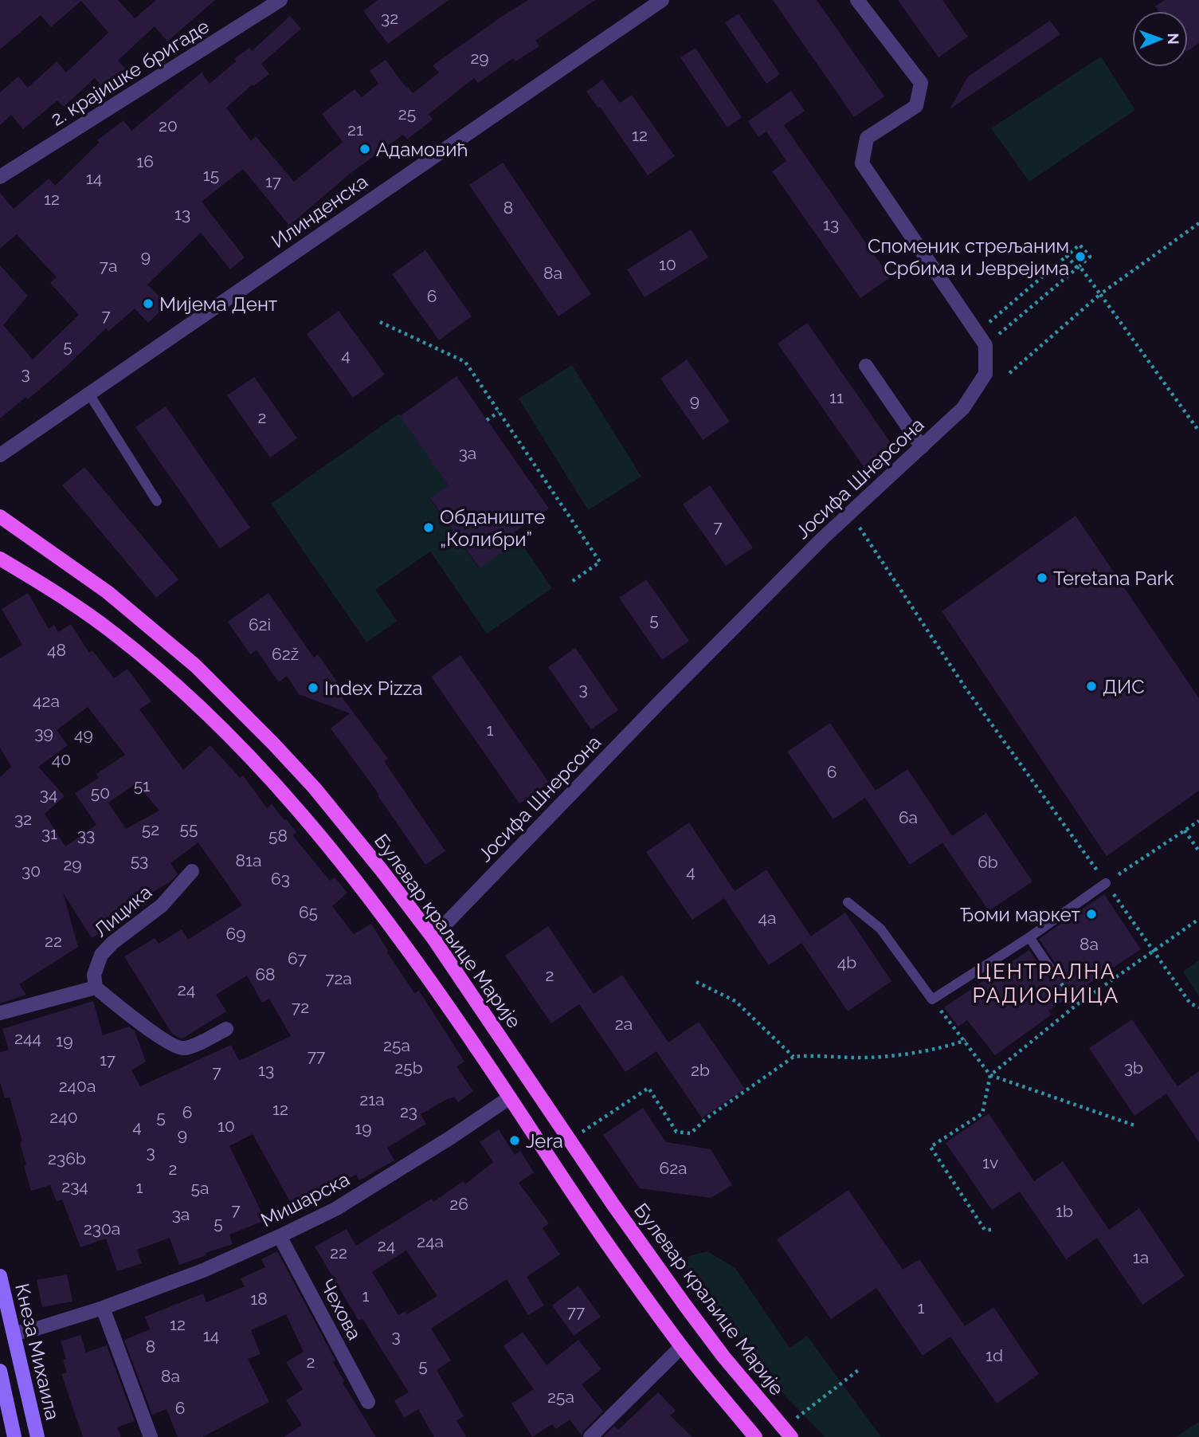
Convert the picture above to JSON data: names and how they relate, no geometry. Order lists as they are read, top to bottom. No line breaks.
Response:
{"streets":{"main road":["Булевар краљице Марије","Кнеза Михаила"],"street":["2. крајишке бригаде","Илинденска","Јосифа Шнерсона","Лицика","Мишарска","Чехова"]},"crossings":[["Јосифа Шнерсона","Булевар краљице Марије"],["Мишарска","Чехова"],["Мишарска","Кнеза Михаила"]],"districts":["ЦЕНТРАЛНА РАДИОНИЦА"],"places":["Адамовић","Споменик стрељаним Србима и Јеврејима","Мијема Дент","Обданиште „Колибри”","Teretana Park","ДИС","Index Pizza","Ђоми маркет","Jera"],"house_numbers":["32","29","25","20","21","12","16","15","14","17","12","8","13","13","9","10","7a","8a","6","7","5","4","3","11","9","2","3a","7","5","62i","48","62ž","3","42a","1","39","49","40","6","51","50","34","6a","32","55","52","31","33","58","53","81a","6b","29","30","4","63","65","4a","69","22","8a","67","4b","68","2","72a","24","72","2a","244","19","25a","77","17","25b","3b","13","2b","7","240a","21a","12","23","6","240","5","10","4","19","9","3","236b","1v","62a","2","234","1","5a","26","7","1b","3a","5","230a","24a","24","22","1a","1","18","1","77","12","14","3","8","1d","2","5","8a","25a","6"],"north":"right"}
